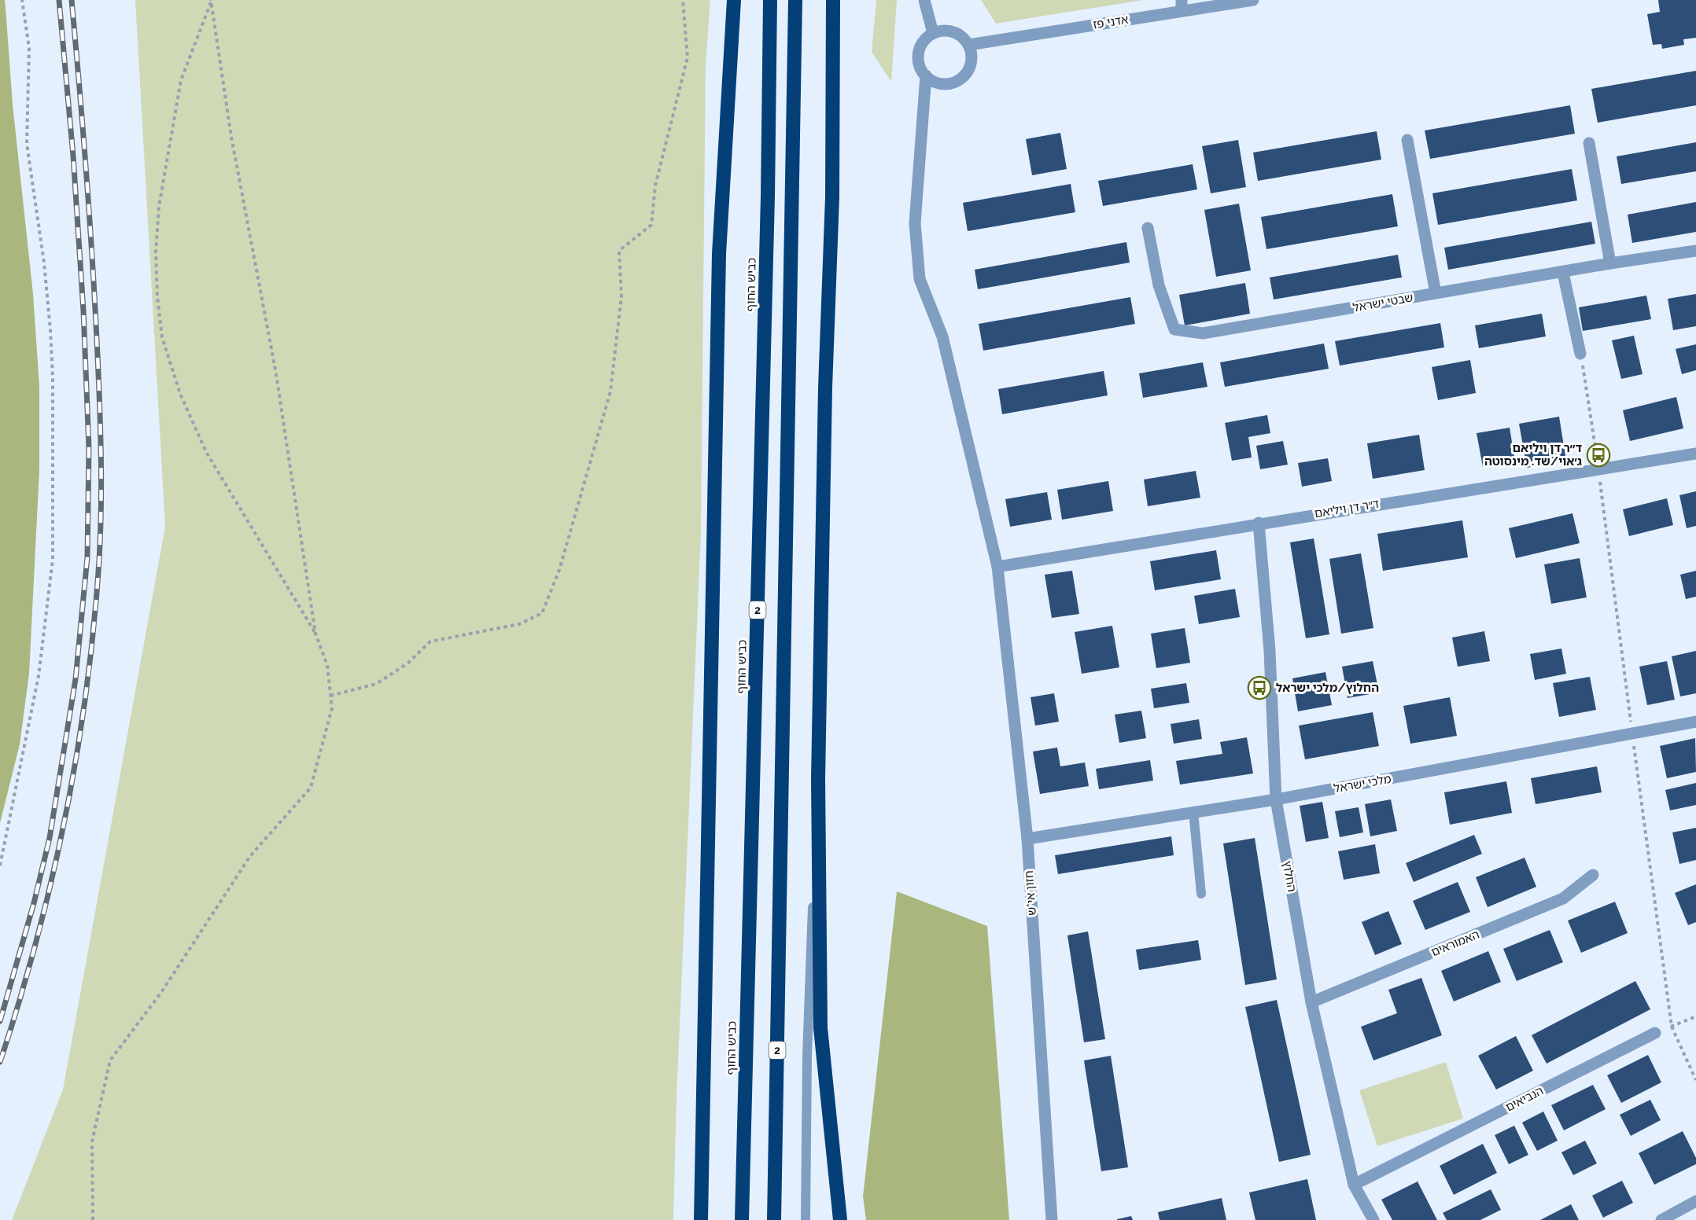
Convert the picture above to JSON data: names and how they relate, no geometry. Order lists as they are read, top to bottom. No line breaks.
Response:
{"streets":{"highway":["כביש החוף","2"],"street":["אדני פז","שבטי ישראל","ד״ר דן ויליאם","מלכי ישראל","החלוץ","חזון אי\"ש","האמוראים","הנביאים"]},"crossings":[["אדני פז","חזון אי\"ש"],["ד״ר דן ויליאם","החלוץ"],["ד״ר דן ויליאם","חזון אי\"ש"],["מלכי ישראל","החלוץ"],["מלכי ישראל","חזון אי\"ש"],["החלוץ","האמוראים"],["החלוץ","הנביאים"]],"places":{"bus stop":["ד״ר דן ויליאם ג׳אוי/שד. מינסוטה","החלוץ/מלכי ישראל"]}}
